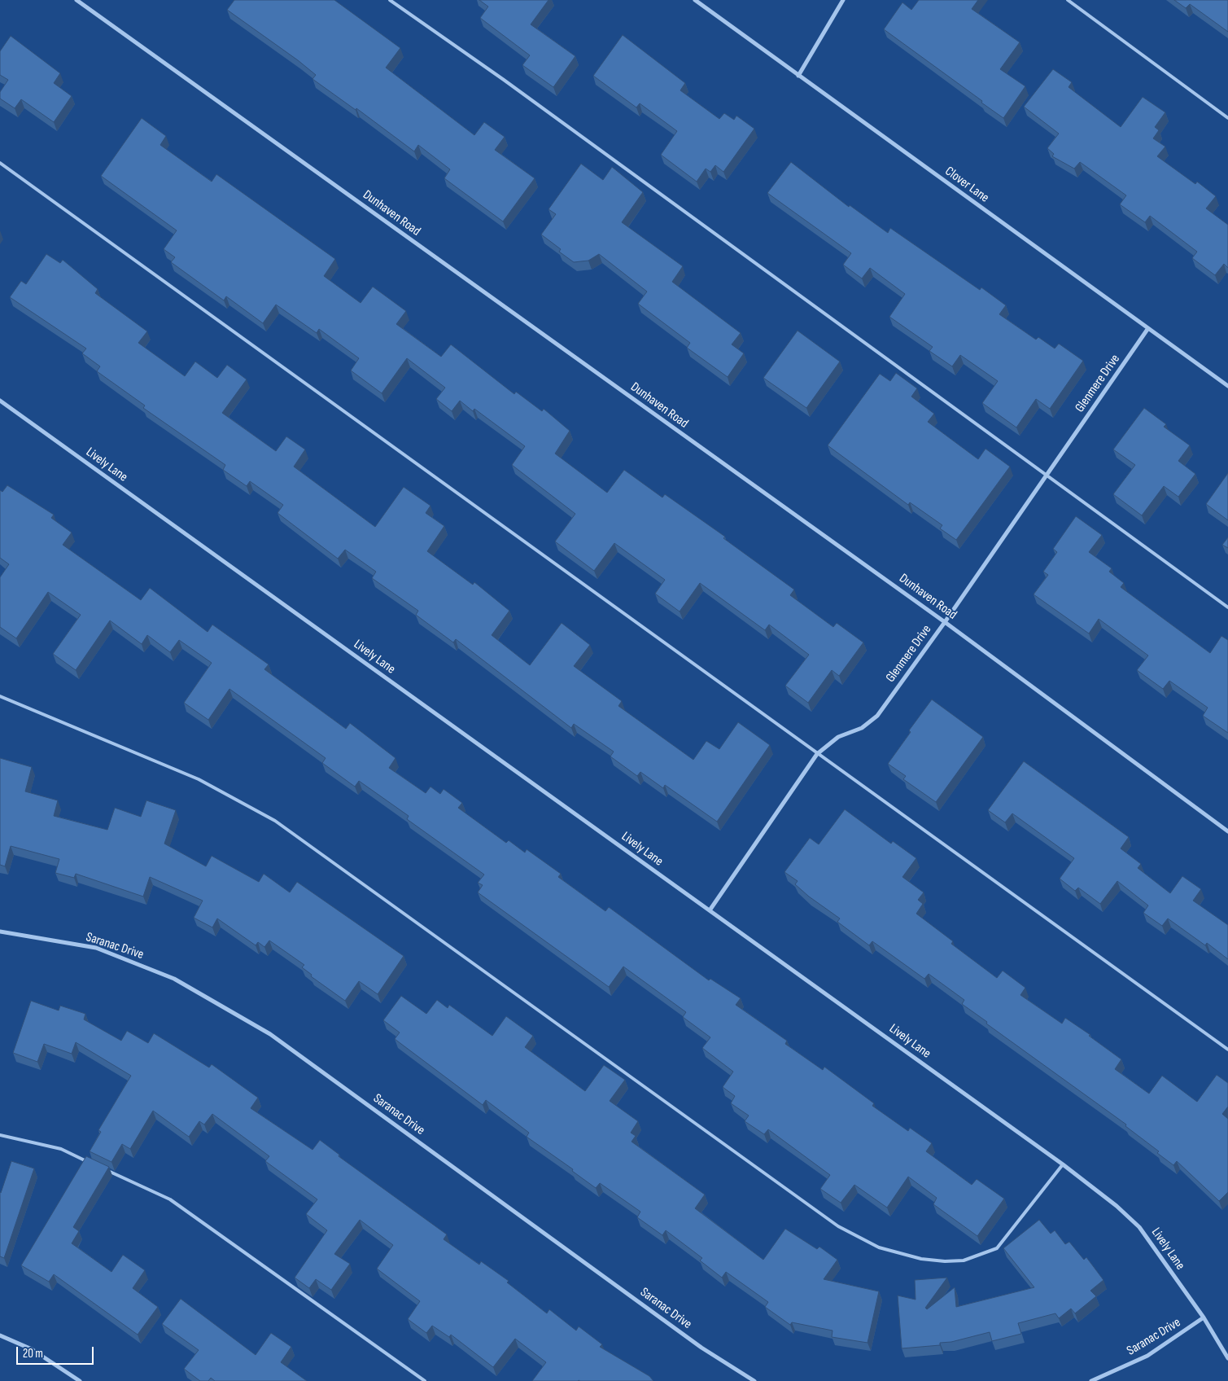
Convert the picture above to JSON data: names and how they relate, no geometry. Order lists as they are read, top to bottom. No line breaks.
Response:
{"streets":{"street":["Clover Lane","Dunhaven Road","Glenmere Drive","Lively Lane","Saranac Drive"]},"crossings":[["Clover Lane","Glenmere Drive"],["Dunhaven Road","Glenmere Drive"],["Glenmere Drive","Lively Lane"],["Lively Lane","Saranac Drive"]],"scale_bar":"20 m"}
